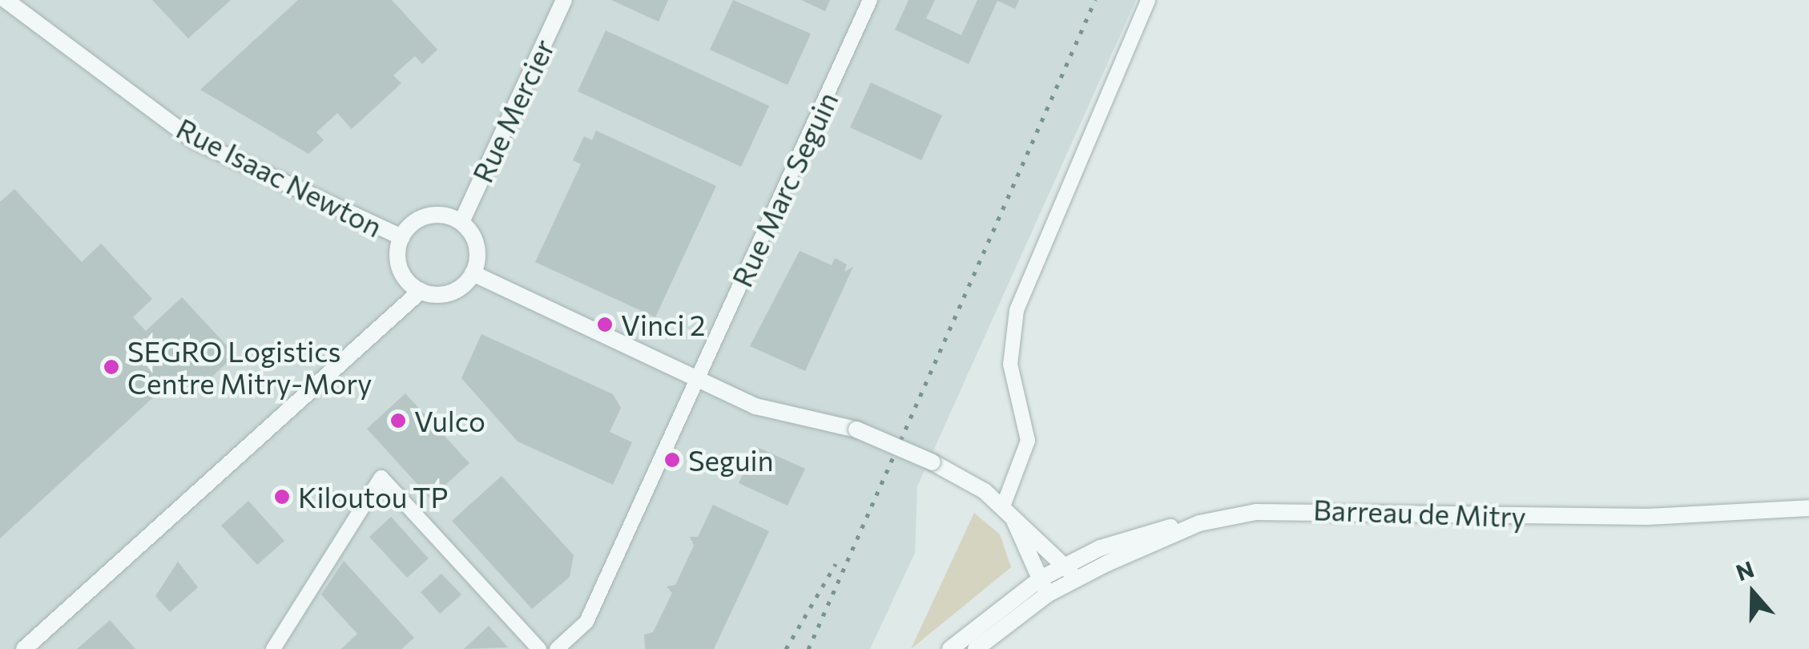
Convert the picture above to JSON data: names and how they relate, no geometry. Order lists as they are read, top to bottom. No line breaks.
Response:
{"streets":{"street":["Rue Mercier","Rue Isaac Newton","Rue Marc Seguin","Barreau de Mitry"]},"crossings":[["Rue Mercier","Rue Isaac Newton"]],"places":["Vinci 2","SEGRO Logistics Centre Mitry-Mory","Vulco","Seguin","Kiloutou TP"],"north":"top"}
